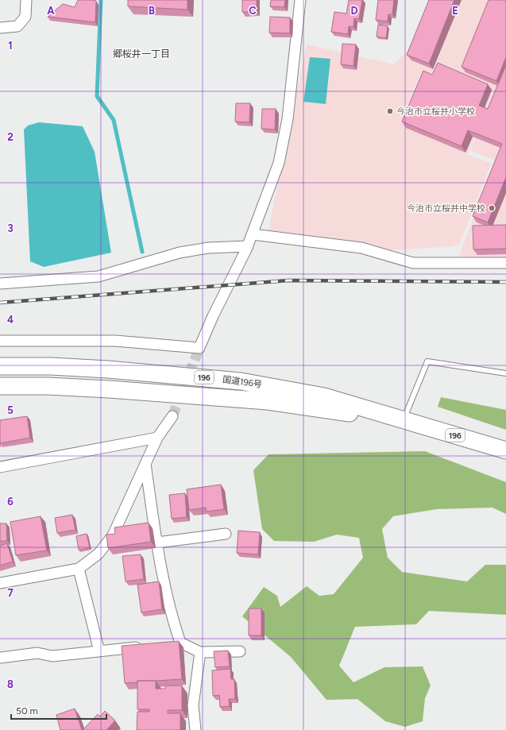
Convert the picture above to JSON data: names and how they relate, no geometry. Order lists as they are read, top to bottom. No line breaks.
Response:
{"streets":{"highway":["196","国道196号"]},"districts":["郷桜井一丁目"],"places":["今治市立桜井小学校","今治市立桜井中学校"],"scale_bar":"50 m","grid":{"columns":["A","B","C","D","E"],"rows":["1","2","3","4","5","6","7","8"]}}
